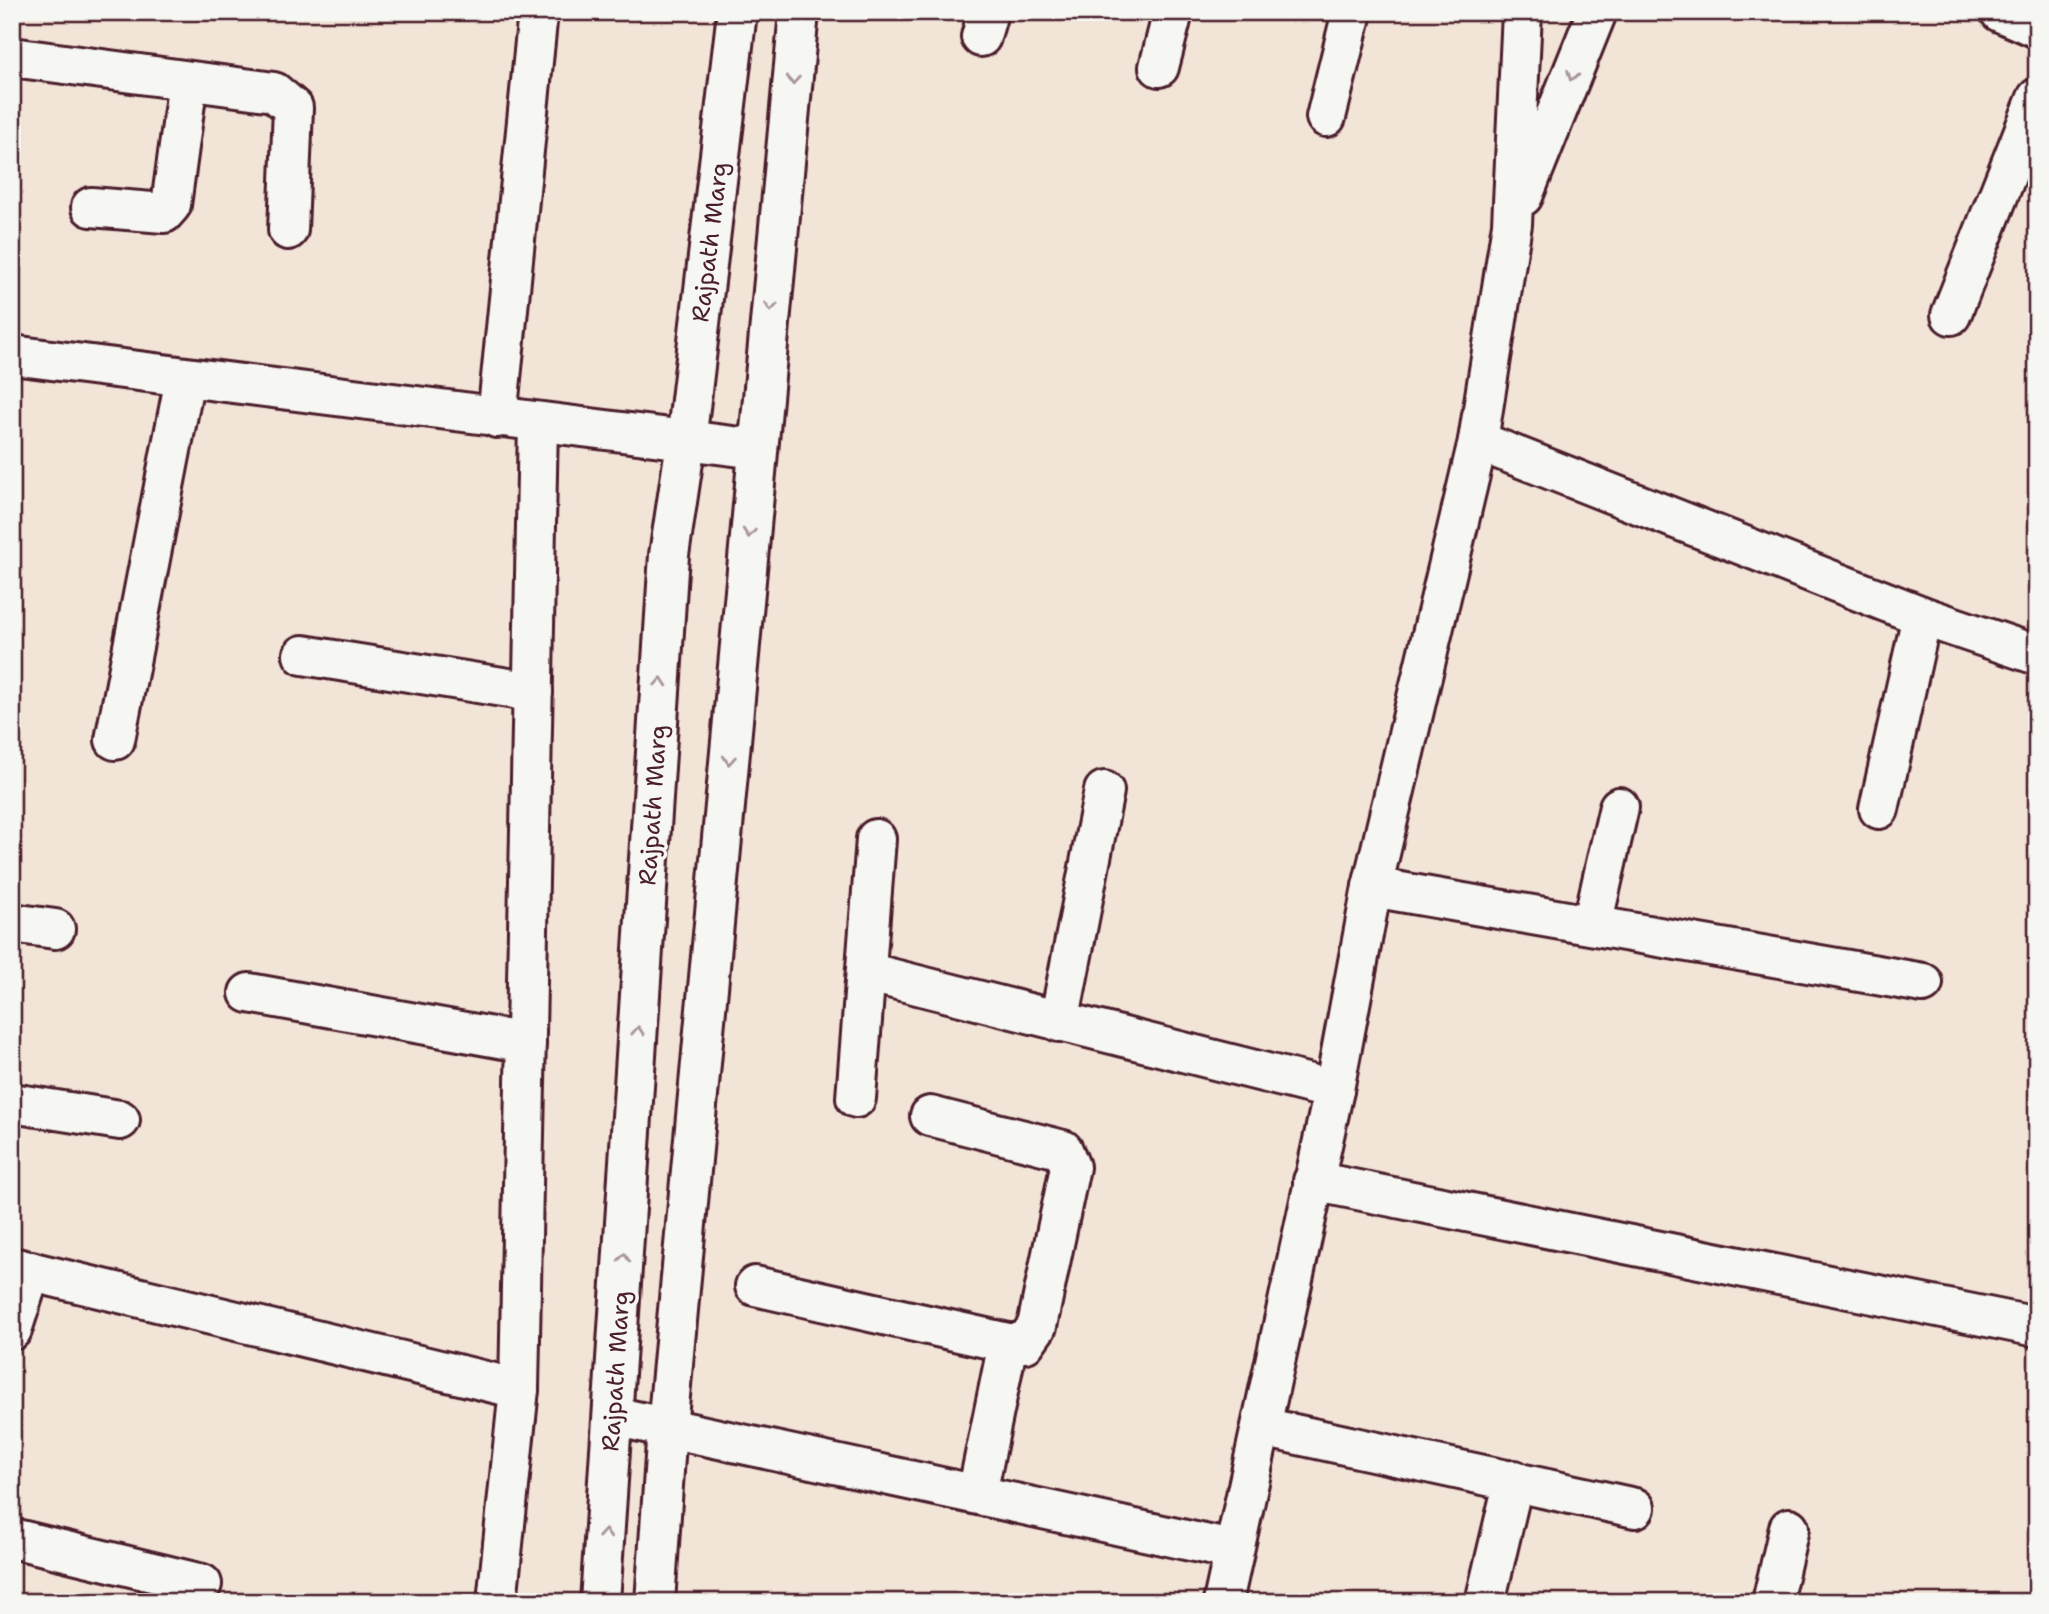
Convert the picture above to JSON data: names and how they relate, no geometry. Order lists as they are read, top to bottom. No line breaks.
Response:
{"streets":{"street":["Rajpath Marg"]}}
